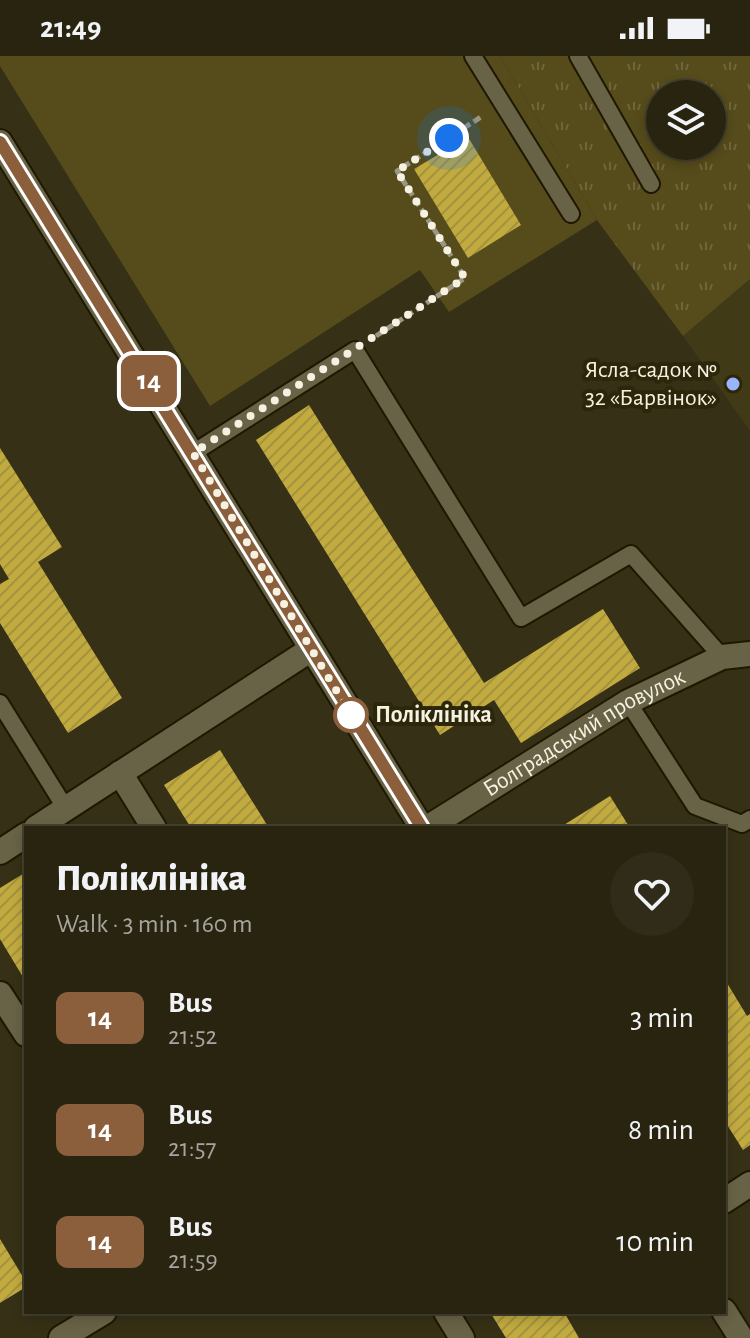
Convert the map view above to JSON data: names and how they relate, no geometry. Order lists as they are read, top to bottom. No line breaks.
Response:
{"streets":{"street":["Болградський провулок"]},"places":["Ясла-садок № 32 «Барвінок»","Поліклініка"],"lines":["bus line 14"],"page":{"status":"21:49","on_map":"14","heading":["Поліклініка","Walk · 3 min · 160 m"],"list":[{"mark":"14","name":"Bus","note":"21:52","value":"3 min"},{"mark":"14","name":"Bus","note":"21:57","value":"8 min"},{"mark":"14","name":"Bus","note":"21:59","value":"10 min"}]}}
